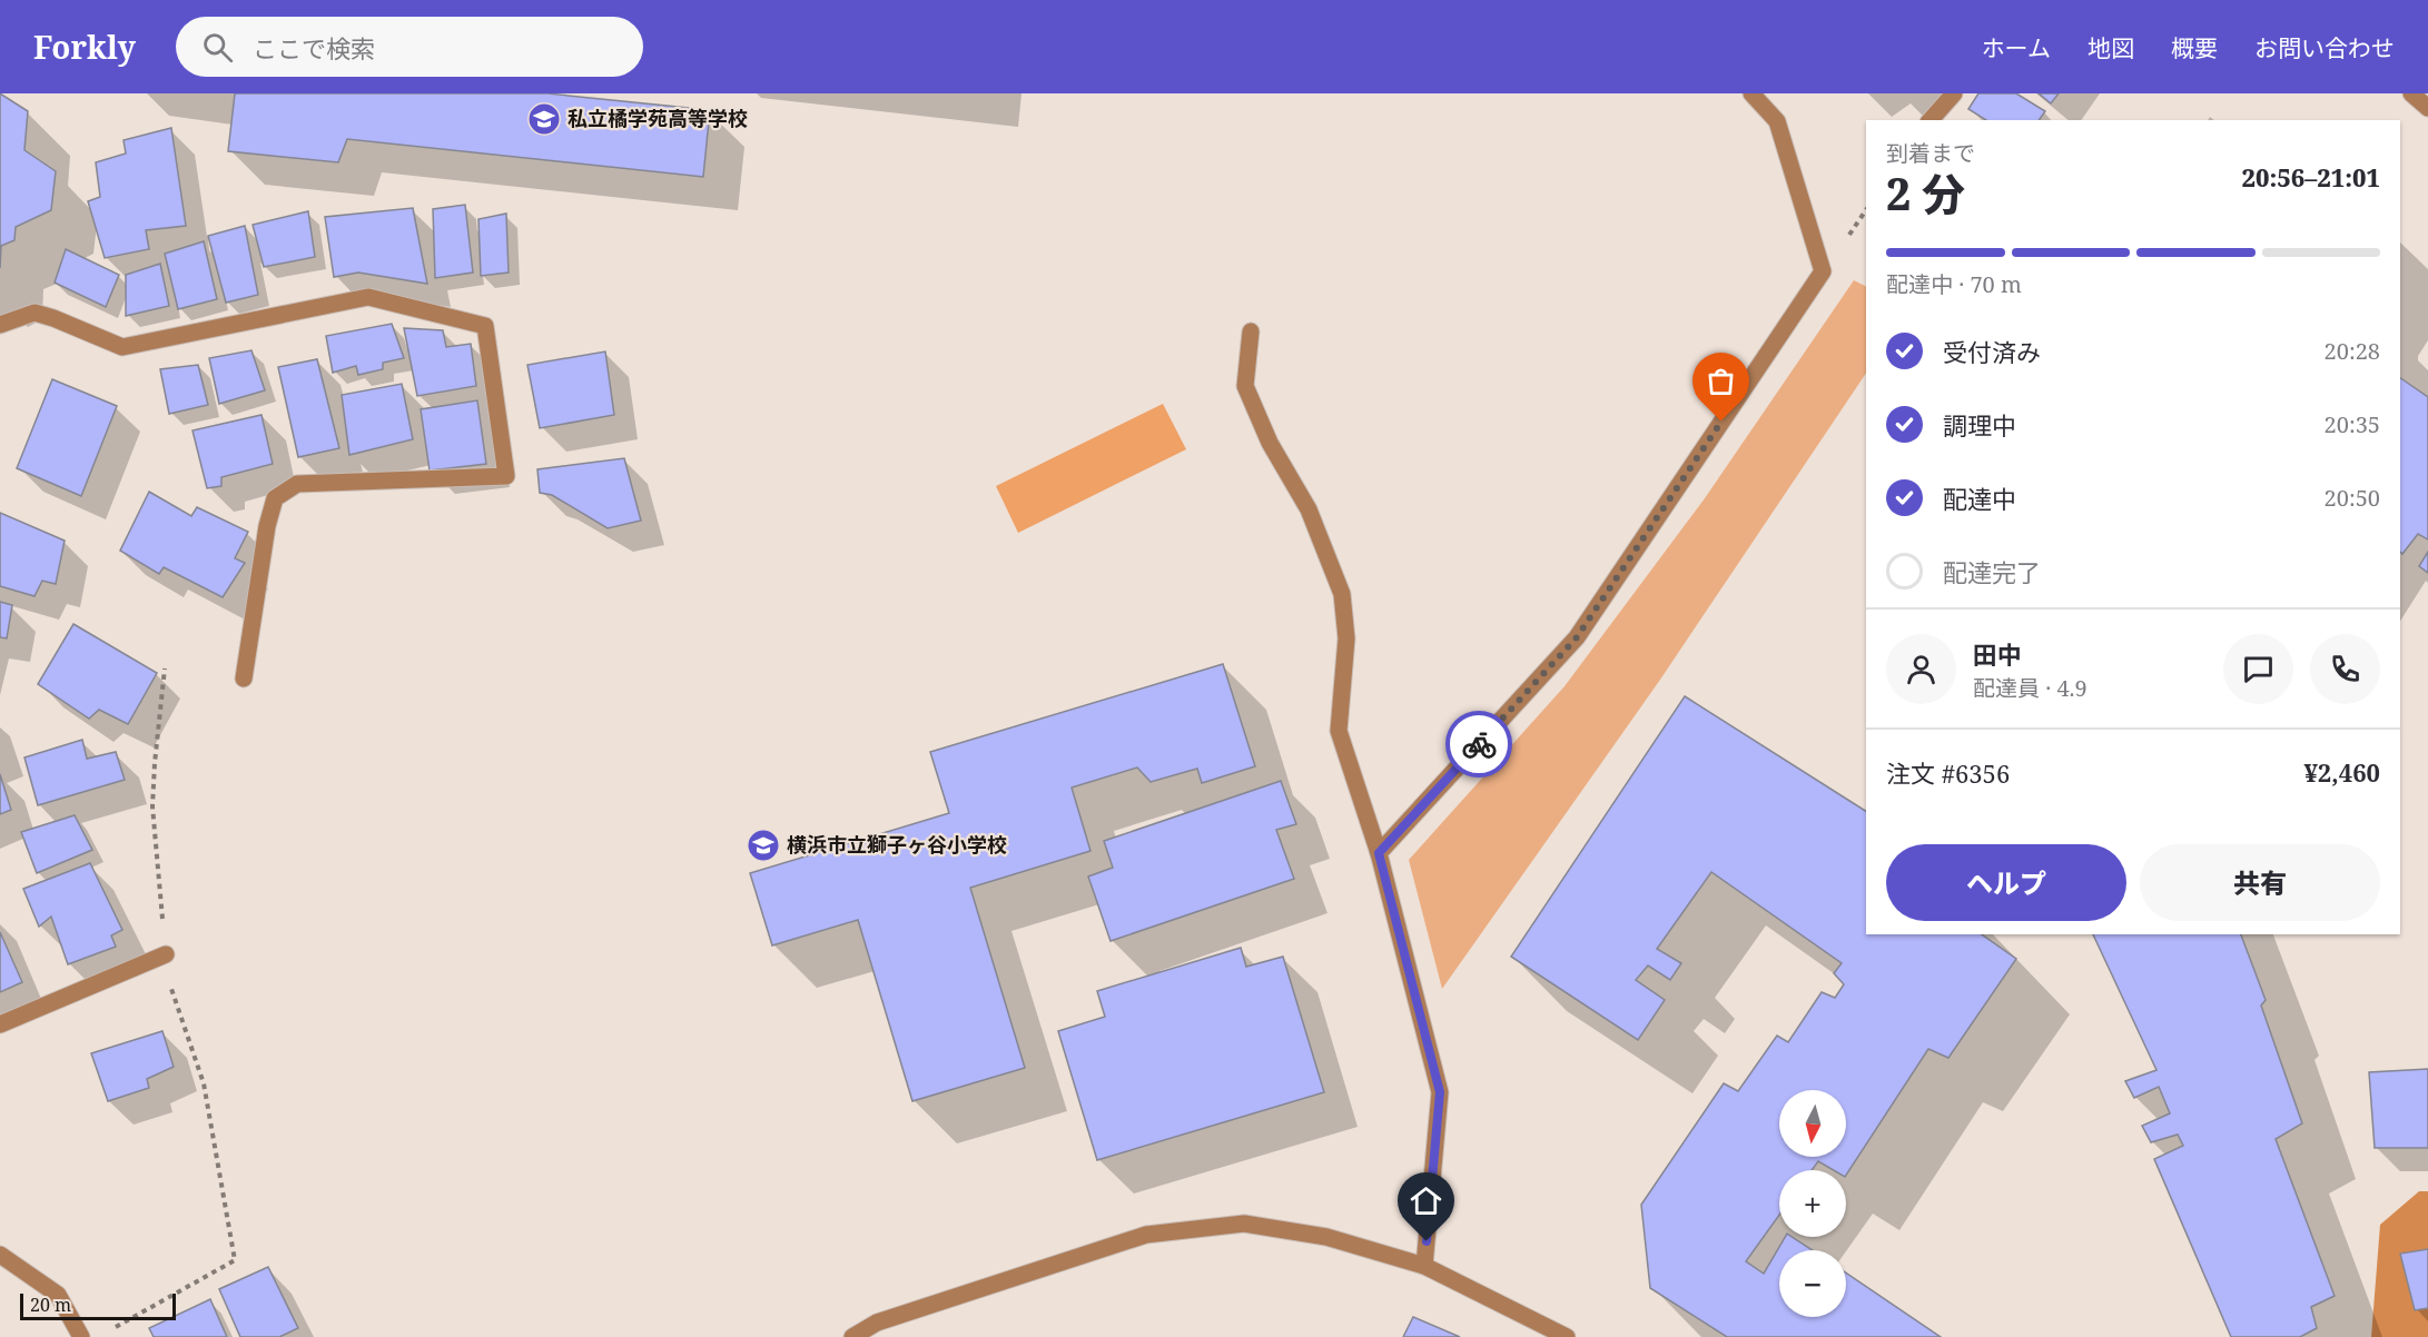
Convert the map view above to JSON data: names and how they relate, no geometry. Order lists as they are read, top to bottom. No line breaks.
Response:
{"places":{"school or university":["私立橘学苑高等学校","横浜市立獅子ヶ谷小学校"]},"scale_bar":"20 m","north":"bottom","page":{"header":"Forkly","search":"ここで検索","nav":["ホーム","地図","概要","お問い合わせ"],"heading":["2 分","到着まで","20:56–21:01"],"panel":["田中","配達員 · 4.9","注文 #6356","¥2,460"],"bar":"配達中 · 70 m","list":[["受付済み","20:28"],["調理中","20:35"],["配達中","20:50"],"配達完了"],"buttons":["ヘルプ","共有"],"map_buttons":["+","−"],"scale":"20 m"}}
